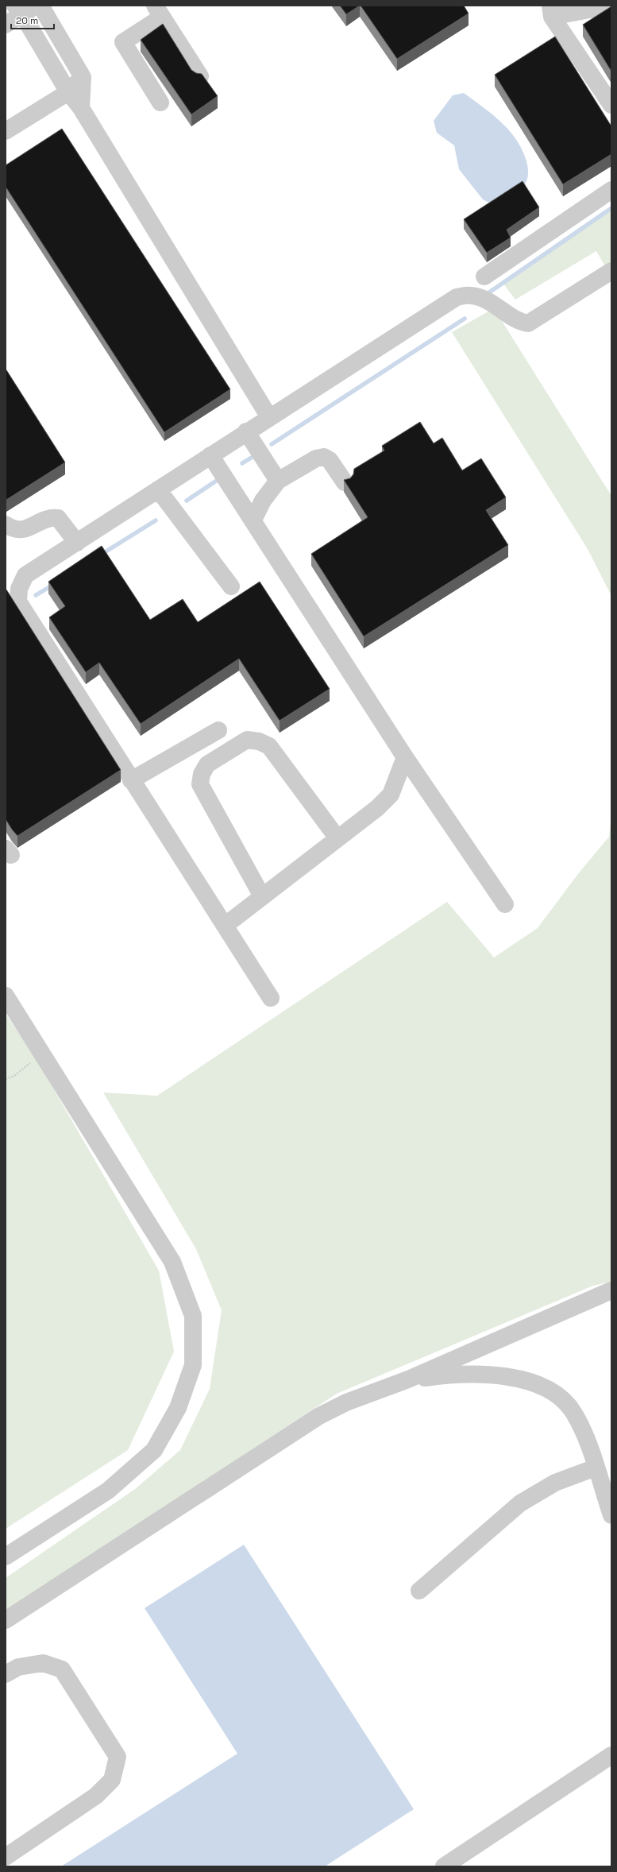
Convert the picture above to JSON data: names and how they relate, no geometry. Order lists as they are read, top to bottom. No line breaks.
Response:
{"scale_bar":"20 m"}
